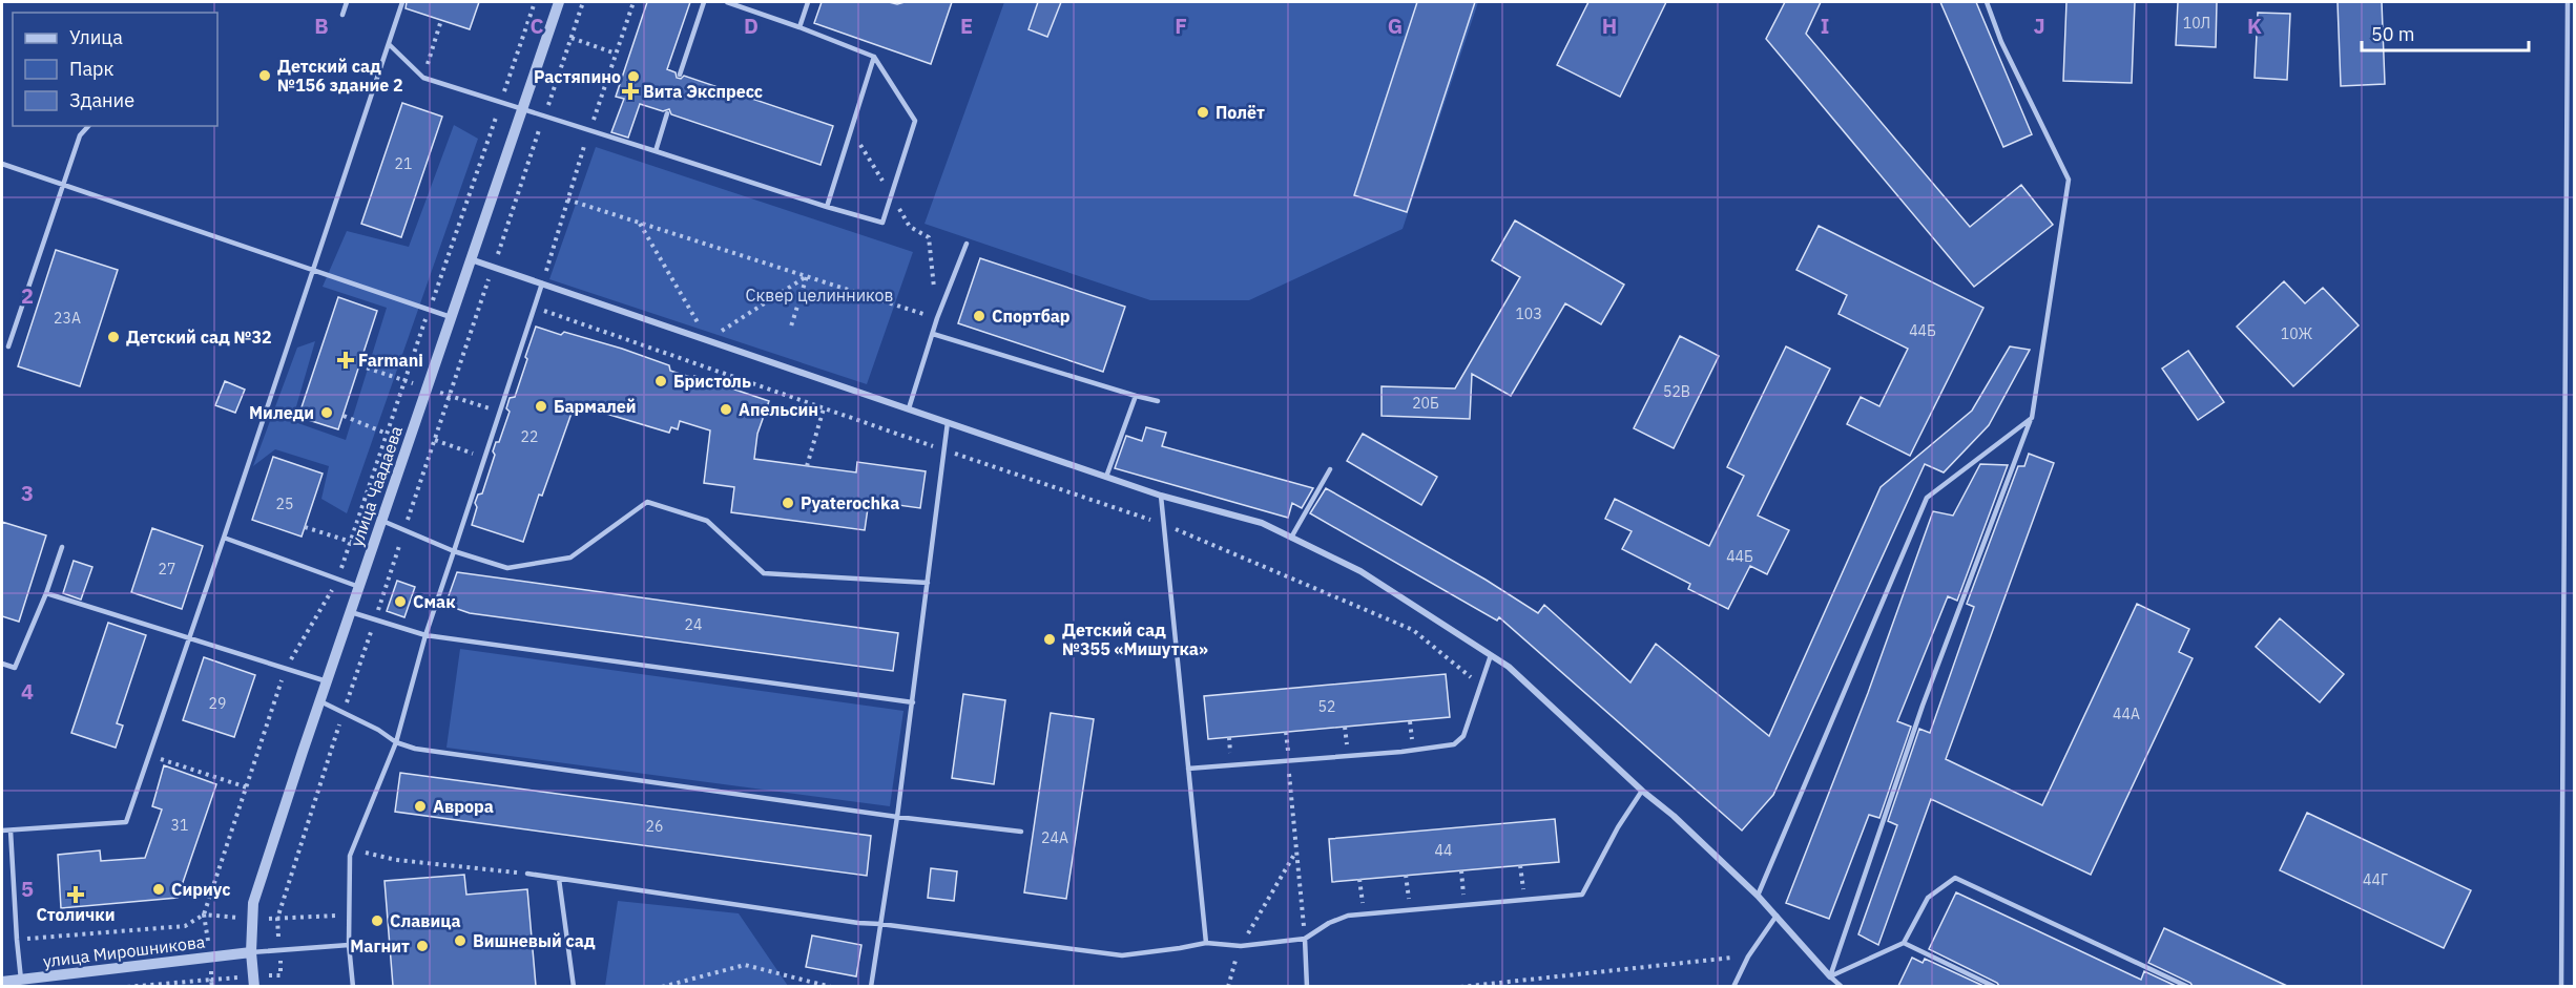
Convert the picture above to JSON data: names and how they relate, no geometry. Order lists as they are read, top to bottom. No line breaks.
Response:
{"streets":{"street":["улица Чаадаева","улица Мирошникова"]},"crossings":[["улица Чаадаева","улица Мирошникова"]],"parks":["Сквер целинников"],"places":{"other":["Детский сад №156 здание 2","Растяпино","Полёт","Спортбар","Детский сад №32","Бристоль","Бармалей","Апельсин","Миледи","Pyaterochka","Смак","Детский сад №355 «Мишутка»","Аврора","Сириус","Славица","Вишневый сад","Магнит"],"health":["Вита Экспресс","Farmani","Столички"]},"house_numbers":["10Л","21","10З","23А","44Б","10Ж","52В","20Б","22","25","44Б","27","24","29","52","44А","31","26","24А","44","44Г"],"legend":["Улица","Парк","Здание"],"scale_bar":"50 m","grid":{"columns":["B","C","D","E","F","G","H","I","J","K"],"rows":["2","3","4","5"]}}
